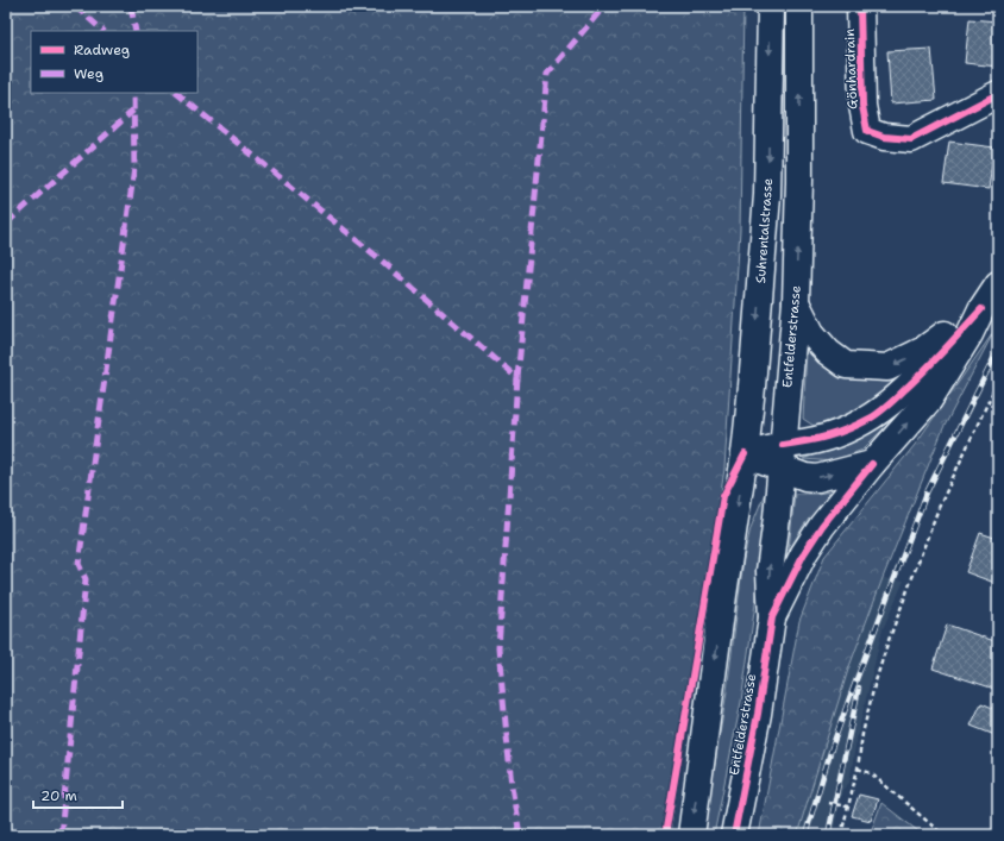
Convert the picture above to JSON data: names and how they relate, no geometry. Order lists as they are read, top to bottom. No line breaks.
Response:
{"streets":{"main road":["Gönhardrain","Suhrentalstrasse","Entfelderstrasse"]},"one_way":["Suhrentalstrasse"],"legend":["Radweg","Weg"],"scale_bar":"20 m"}
